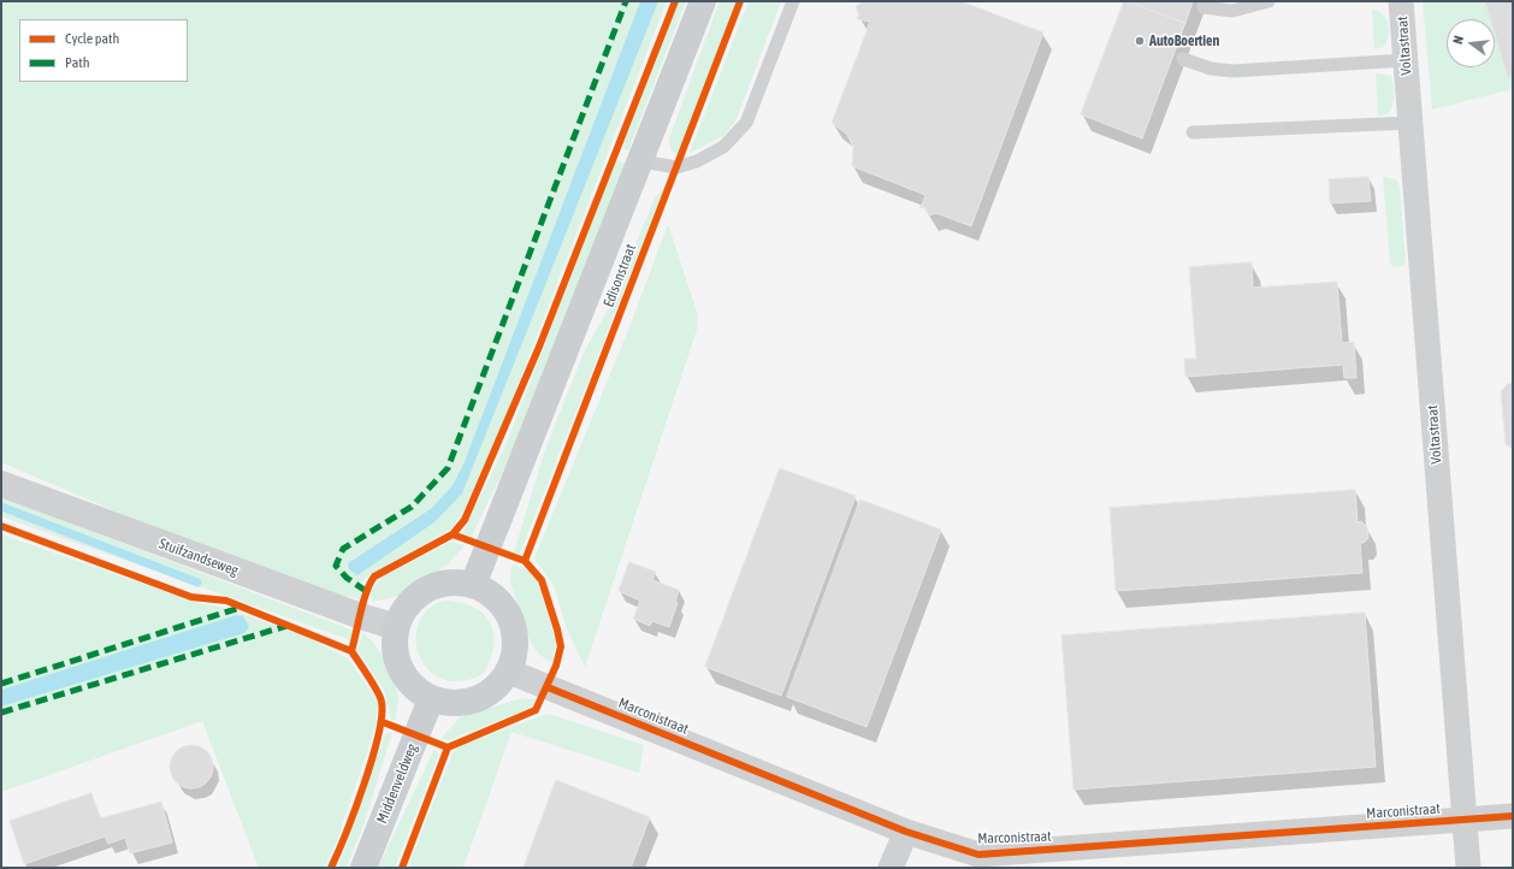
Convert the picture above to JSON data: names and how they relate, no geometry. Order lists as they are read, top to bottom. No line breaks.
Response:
{"streets":{"main road":["Edisonstraat","Middenveldweg"],"street":["Voltastraat","Stuifzandseweg","Marconistraat"]},"crossings":[["Voltastraat","Marconistraat"],["Edisonstraat","Stuifzandseweg"],["Edisonstraat","Marconistraat"],["Edisonstraat","Middenveldweg"],["Stuifzandseweg","Marconistraat"],["Stuifzandseweg","Middenveldweg"],["Marconistraat","Middenveldweg"]],"places":["AutoBoertien"],"legend":["Cycle path","Path"],"north":"left"}
